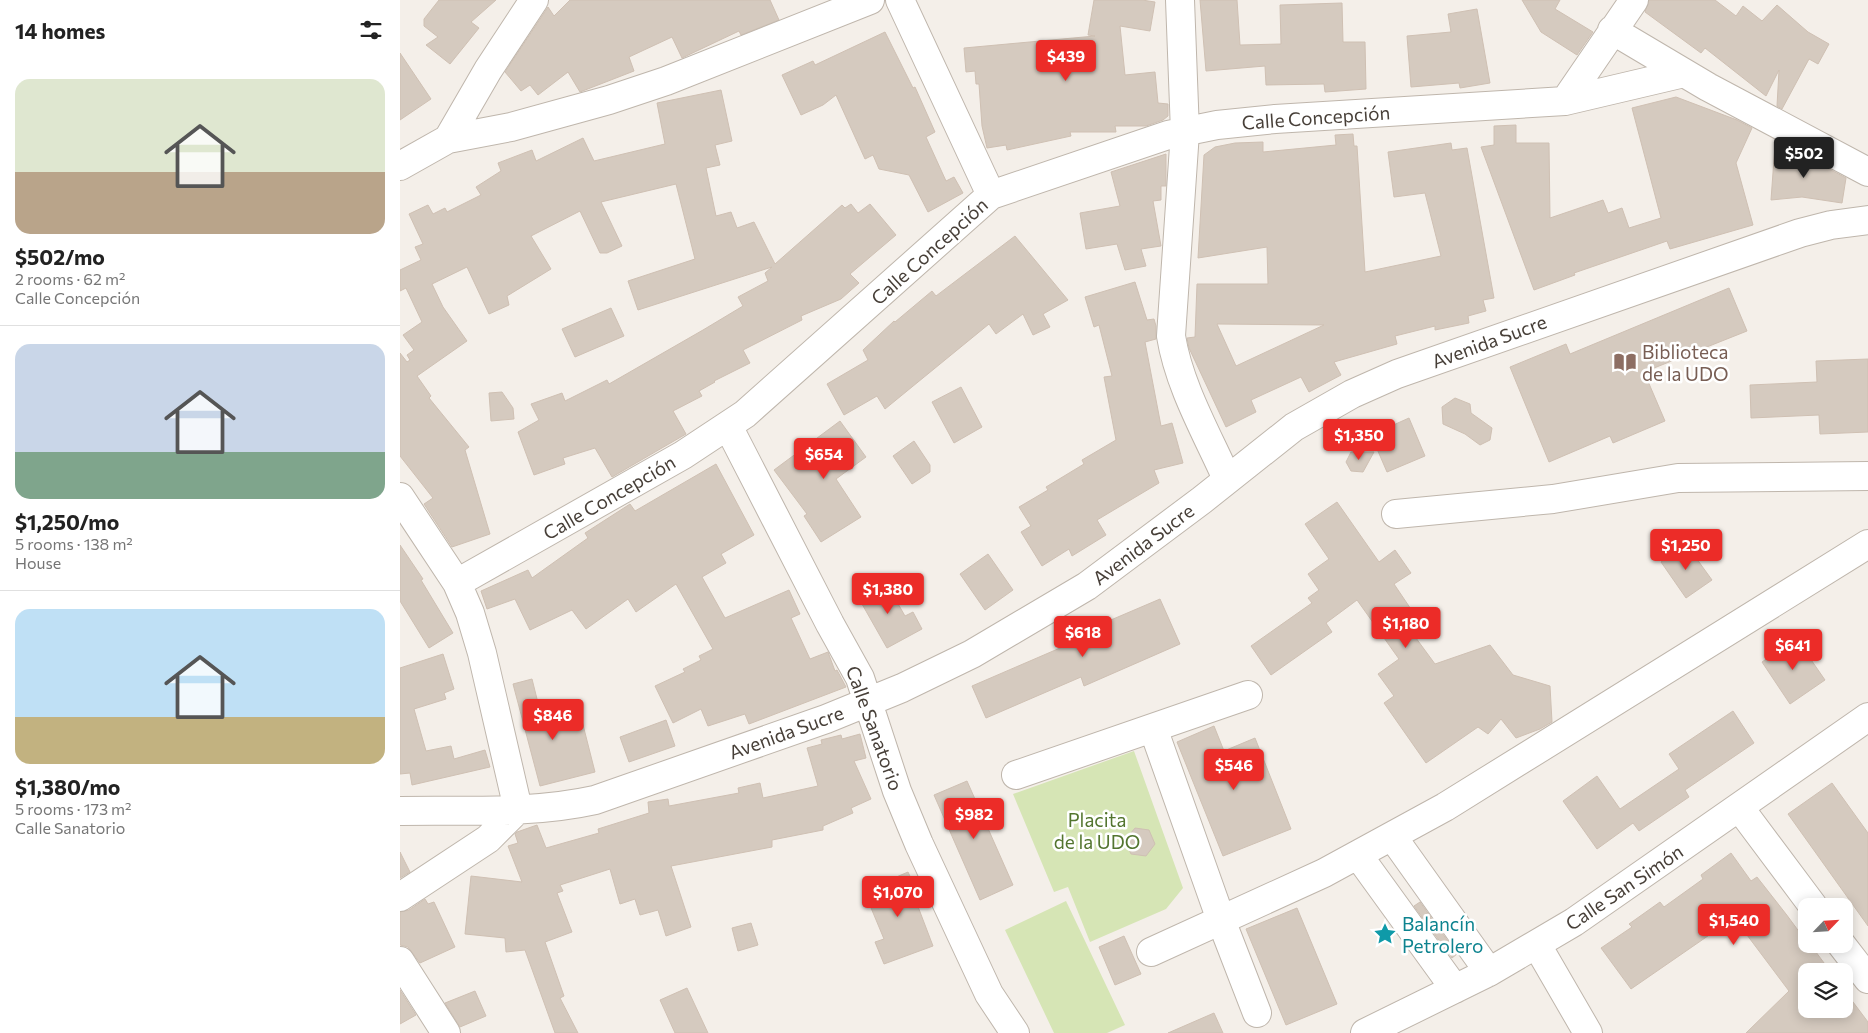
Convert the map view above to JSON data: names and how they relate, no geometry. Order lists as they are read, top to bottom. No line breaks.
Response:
{"streets":{"street":["Calle Concepción","Avenida Sucre","Calle Sanatorio","Calle San Simón"]},"crossings":[["Calle Concepción","Calle Sanatorio"],["Avenida Sucre","Calle Sanatorio"]],"parks":["Placita de la UDO"],"places":{"library":["Biblioteca de la UDO"],"place":["Balancín Petrolero"]},"north":"top right","page":{"heading":"14 homes","price":["$439","$502","$1,350","$654","$1,250","$1,380","$1,180","$618","$641","$846","$546","$982","$1,070","$1,540"],"list":[{"name":"$502/mo","note":"2 rooms · 62 m² · Calle Concepción"},{"name":"$1,250/mo","note":"5 rooms · 138 m² · House"},{"name":"$1,380/mo","note":"5 rooms · 173 m² · Calle Sanatorio"}]}}
